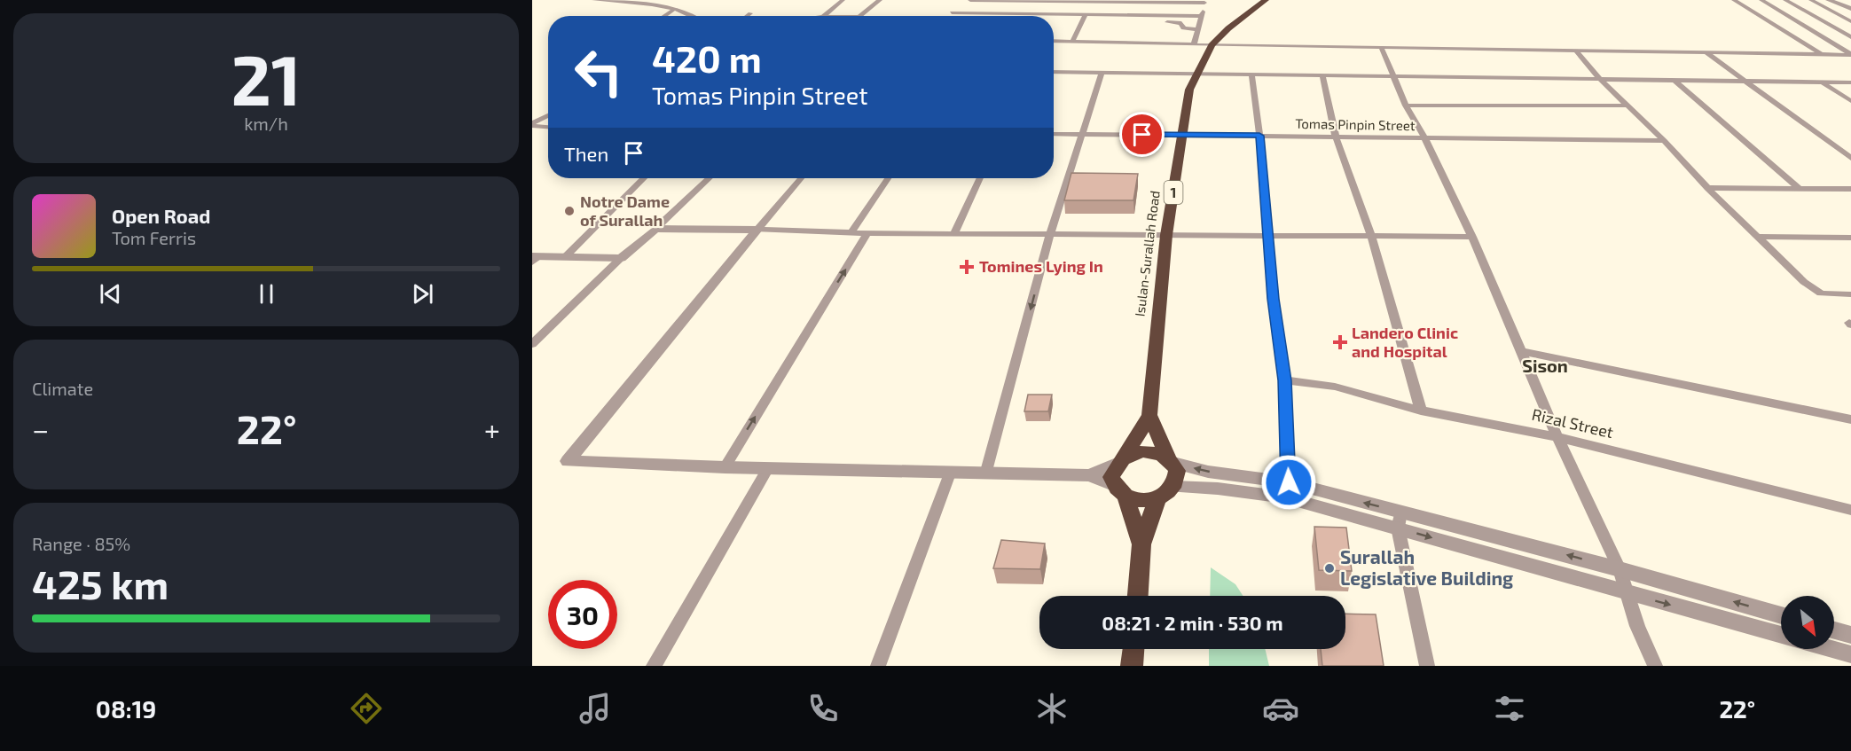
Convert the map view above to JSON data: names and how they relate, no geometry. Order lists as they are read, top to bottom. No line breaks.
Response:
{"streets":{"highway":["1","Isulan-Surallah Road"],"street":["Tomas Pinpin Street","Rizal Street"]},"crossings":[["Tomas Pinpin Street","Isulan-Surallah Road"],["1","Isulan-Surallah Road"]],"districts":["Sison"],"places":{"other":["Notre Dame of Surallah","Surallah Legislative Building"],"health":["Tomines Lying In","Landero Clinic and Hospital"]},"north":"bottom right","page":{"tile":[["21","km/h"],"Climate",["Range · 85%","425 km"]],"turn":["420 m","Tomas Pinpin Street"],"then":"Then","song":["Open Road","Tom Ferris"],"heat":["−","22°","+"],"limit":"30","trip":"08:21 · 2 min · 530 m","tabs":["08:19","22°"]}}
